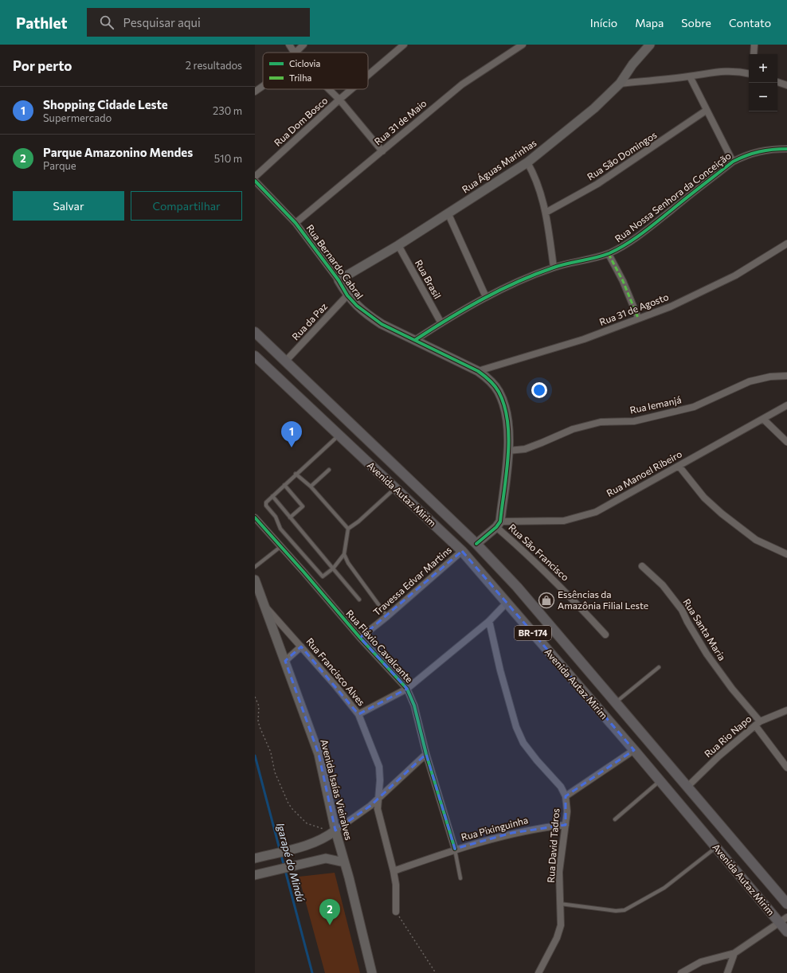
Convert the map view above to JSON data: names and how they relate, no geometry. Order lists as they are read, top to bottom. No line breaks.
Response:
{"streets":{"main road":["Avenida Autaz Mirim","BR-174"],"street":["Rua Dom Bosco","Rua 31 de Maio","Rua São Domingos","Rua Águas Marinhas","Rua Nossa Senhora da Conceição","Rua Bernardo Cabral","Rua Brasil","Rua 31 de Agosto","Rua da Paz","Rua Iemanjá","Rua Manoel Ribeiro","Rua São Francisco","Travessa Edvar Martins","Rua Santa Maria","Rua Flávio Cavalcante","Rua Francisco Alves","Rua Rio Napo","Avenida Isaías Vieiralves","Rua Pixinguinha","Rua David Tadros"]},"crossings":[["Rua 31 de Maio","Rua Bernardo Cabral"],["Rua Águas Marinhas","Rua Bernardo Cabral"],["Rua Águas Marinhas","Rua Brasil"],["Rua Nossa Senhora da Conceição","Rua Bernardo Cabral"],["Rua Nossa Senhora da Conceição","Rua Brasil"],["Rua Bernardo Cabral","Rua 31 de Agosto"],["Rua Bernardo Cabral","Rua da Paz"],["Rua Bernardo Cabral","Rua Iemanjá"],["Rua Bernardo Cabral","Rua Manoel Ribeiro"],["Rua Bernardo Cabral","Rua São Francisco"],["Rua da Paz","Avenida Autaz Mirim"],["Rua Manoel Ribeiro","Rua São Francisco"],["Avenida Autaz Mirim","Travessa Edvar Martins"],["Avenida Autaz Mirim","Rua Rio Napo"],["Travessa Edvar Martins","Rua Flávio Cavalcante"],["Rua Santa Maria","Rua Rio Napo"],["Rua Flávio Cavalcante","Rua Pixinguinha"],["Rua Francisco Alves","Avenida Isaías Vieiralves"],["Rua Francisco Alves","Rua Pixinguinha"],["Rua Pixinguinha","Rua David Tadros"]],"water":["Igarapé do Mindú"],"places":{"shop":["Essências da Amazônia Filial Leste"]},"legend":["Ciclovia","Trilha"],"page":{"header":"Pathlet","search":"Pesquisar aqui","nav":["Início","Mapa","Sobre","Contato"],"heading":["Por perto","2 resultados"],"map_buttons":["+","−"],"list":[{"mark":"1","name":"Shopping Cidade Leste","note":"Supermercado","value":"230 m"},{"mark":"2","name":"Parque Amazonino Mendes","note":"Parque","value":"510 m"}],"buttons":["Salvar","Compartilhar"],"pins":["1","2"]}}
